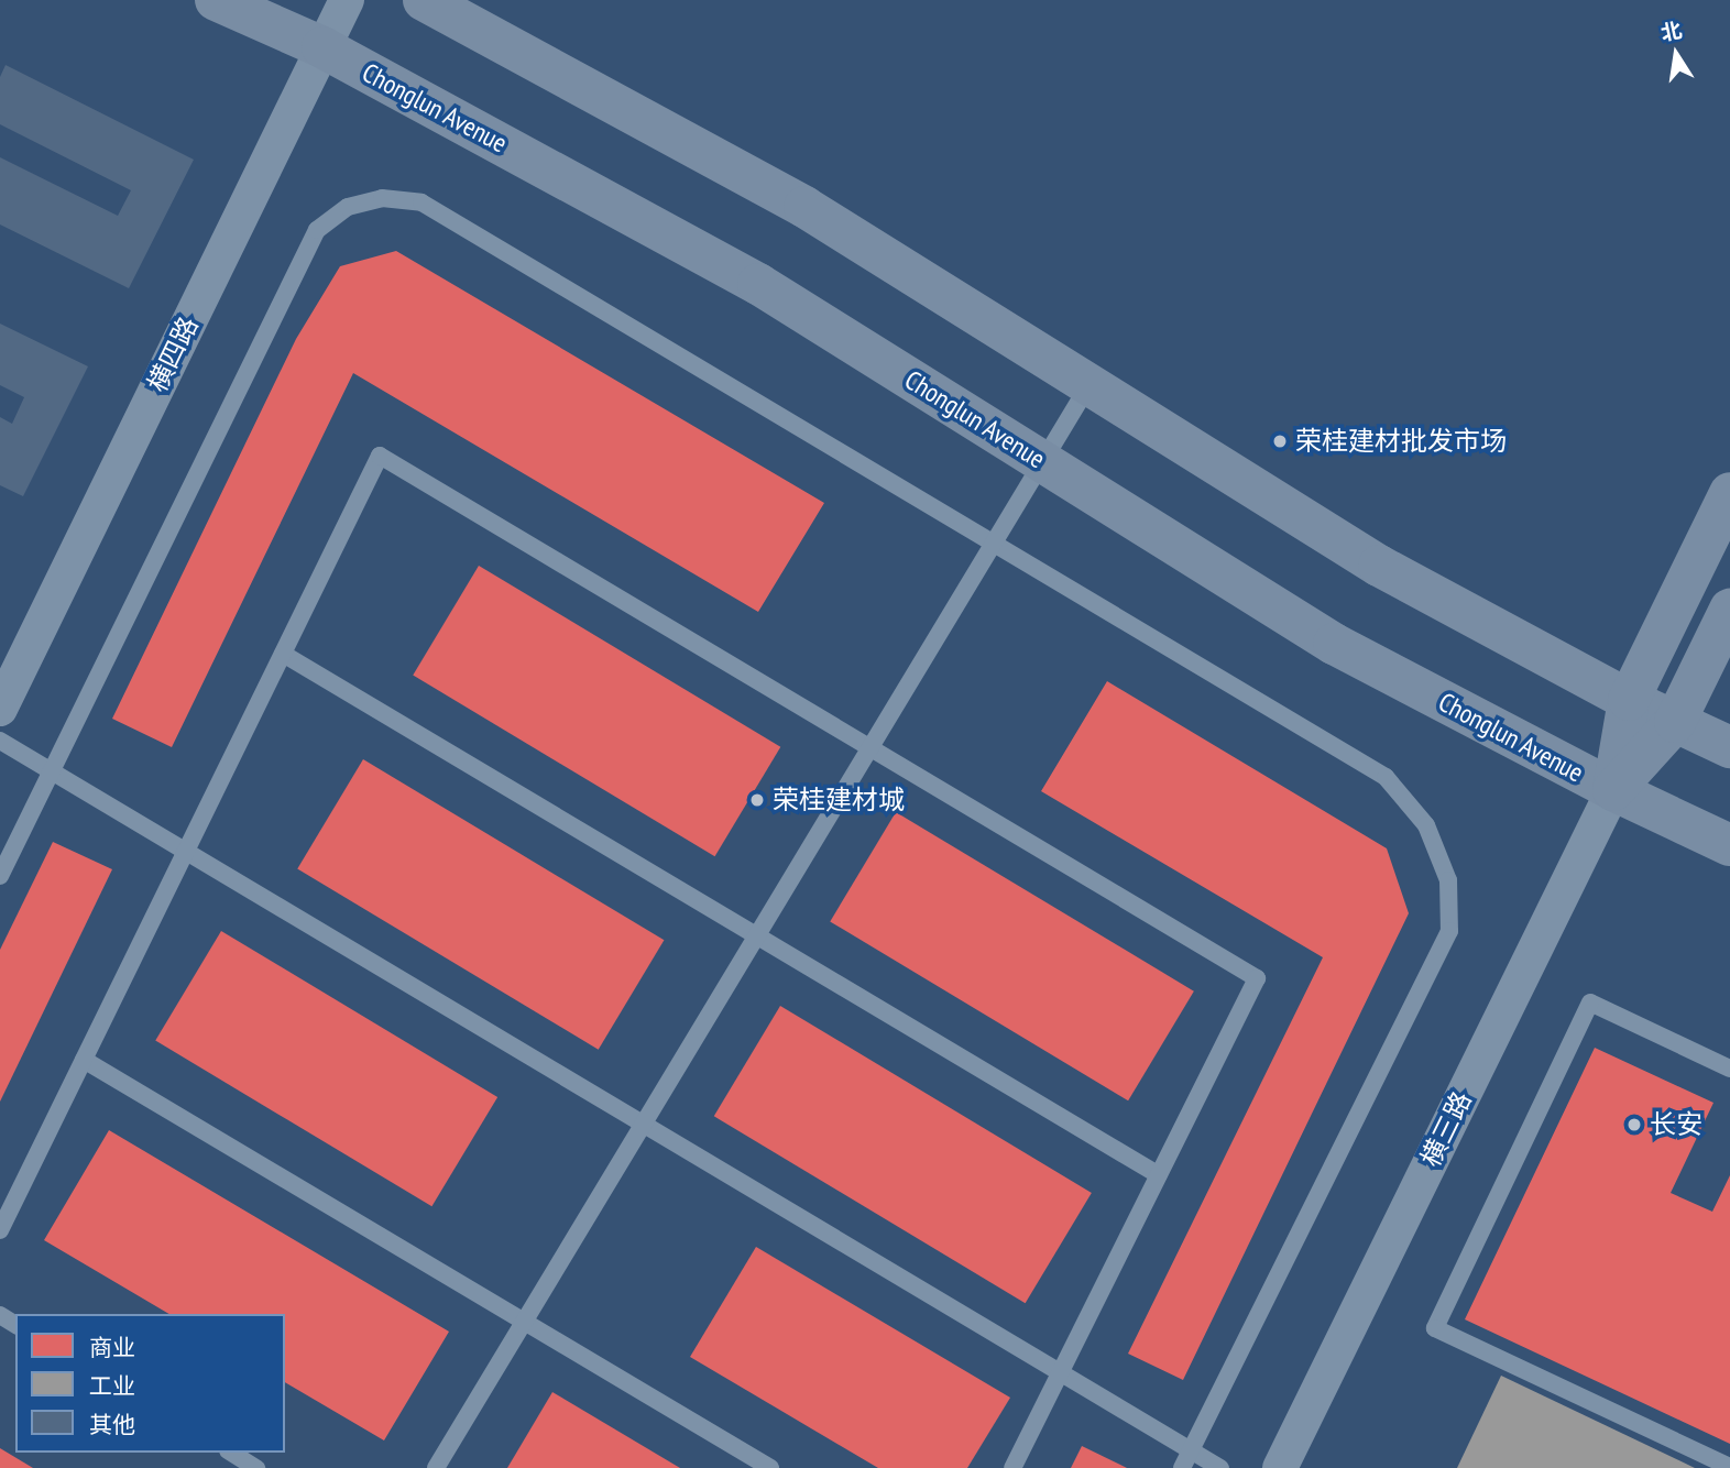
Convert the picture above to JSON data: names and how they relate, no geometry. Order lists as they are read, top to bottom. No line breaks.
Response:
{"streets":{"main road":["Chonglun Avenue","横三路"],"street":["横四路"]},"crossings":[["Chonglun Avenue","横四路"],["Chonglun Avenue","横三路"]],"places":["荣桂建材批发市场","荣桂建材城","长安"],"legend":["商业","工业","其他"],"north":"top"}
